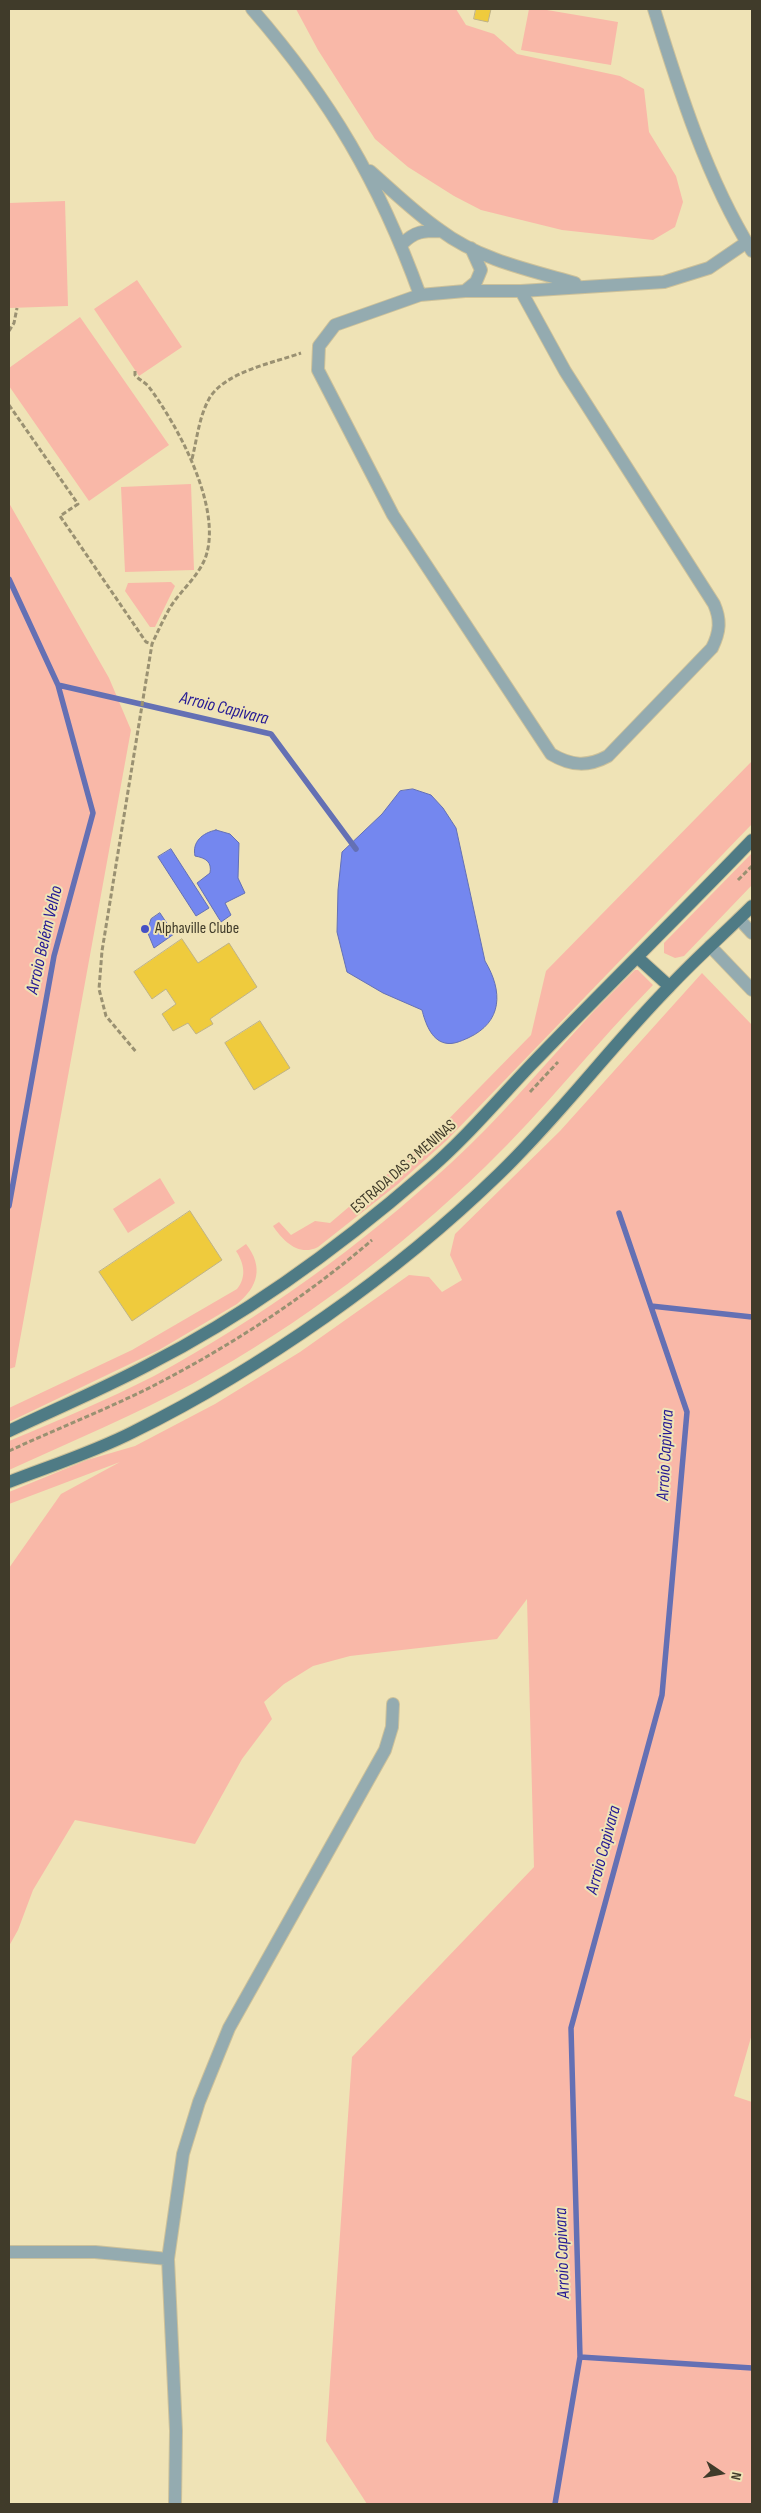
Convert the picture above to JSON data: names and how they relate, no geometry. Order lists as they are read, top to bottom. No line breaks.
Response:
{"streets":{"main road":["ESTRADA DAS 3 MENINAS"]},"water":["Arroio Capivara","Arroio Belém Velho"],"places":["Alphaville Clube"],"north":"right"}
